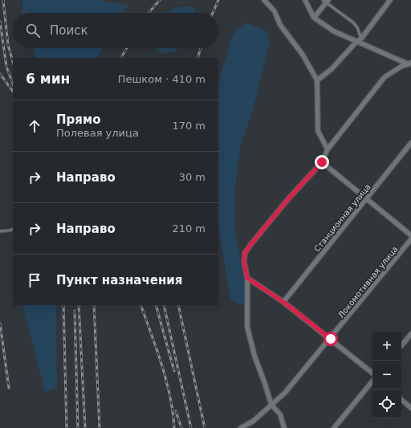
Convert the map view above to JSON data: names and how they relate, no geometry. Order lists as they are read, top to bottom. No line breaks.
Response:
{"streets":{"street":["Станционная улица","Локомотивная улица"]},"page":{"search":"Поиск","heading":["6 мин","Пешком · 410 m"],"list":[["Прямо","Полевая улица","170 m"],["Направо","30 m"],["Направо","210 m"],"Пункт назначения"],"map_buttons":["+","−"]}}
